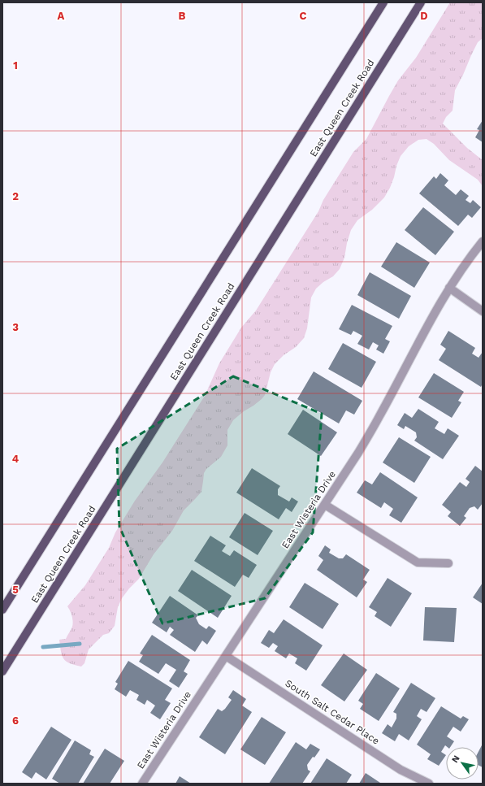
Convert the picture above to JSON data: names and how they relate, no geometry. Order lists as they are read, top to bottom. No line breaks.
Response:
{"streets":{"main road":["East Queen Creek Road"],"street":["East Wisteria Drive","South Salt Cedar Place"]},"crossings":[["East Wisteria Drive","South Salt Cedar Place"]],"north":"top left","grid":{"columns":["A","B","C","D"],"rows":["1","2","3","4","5","6"]}}
